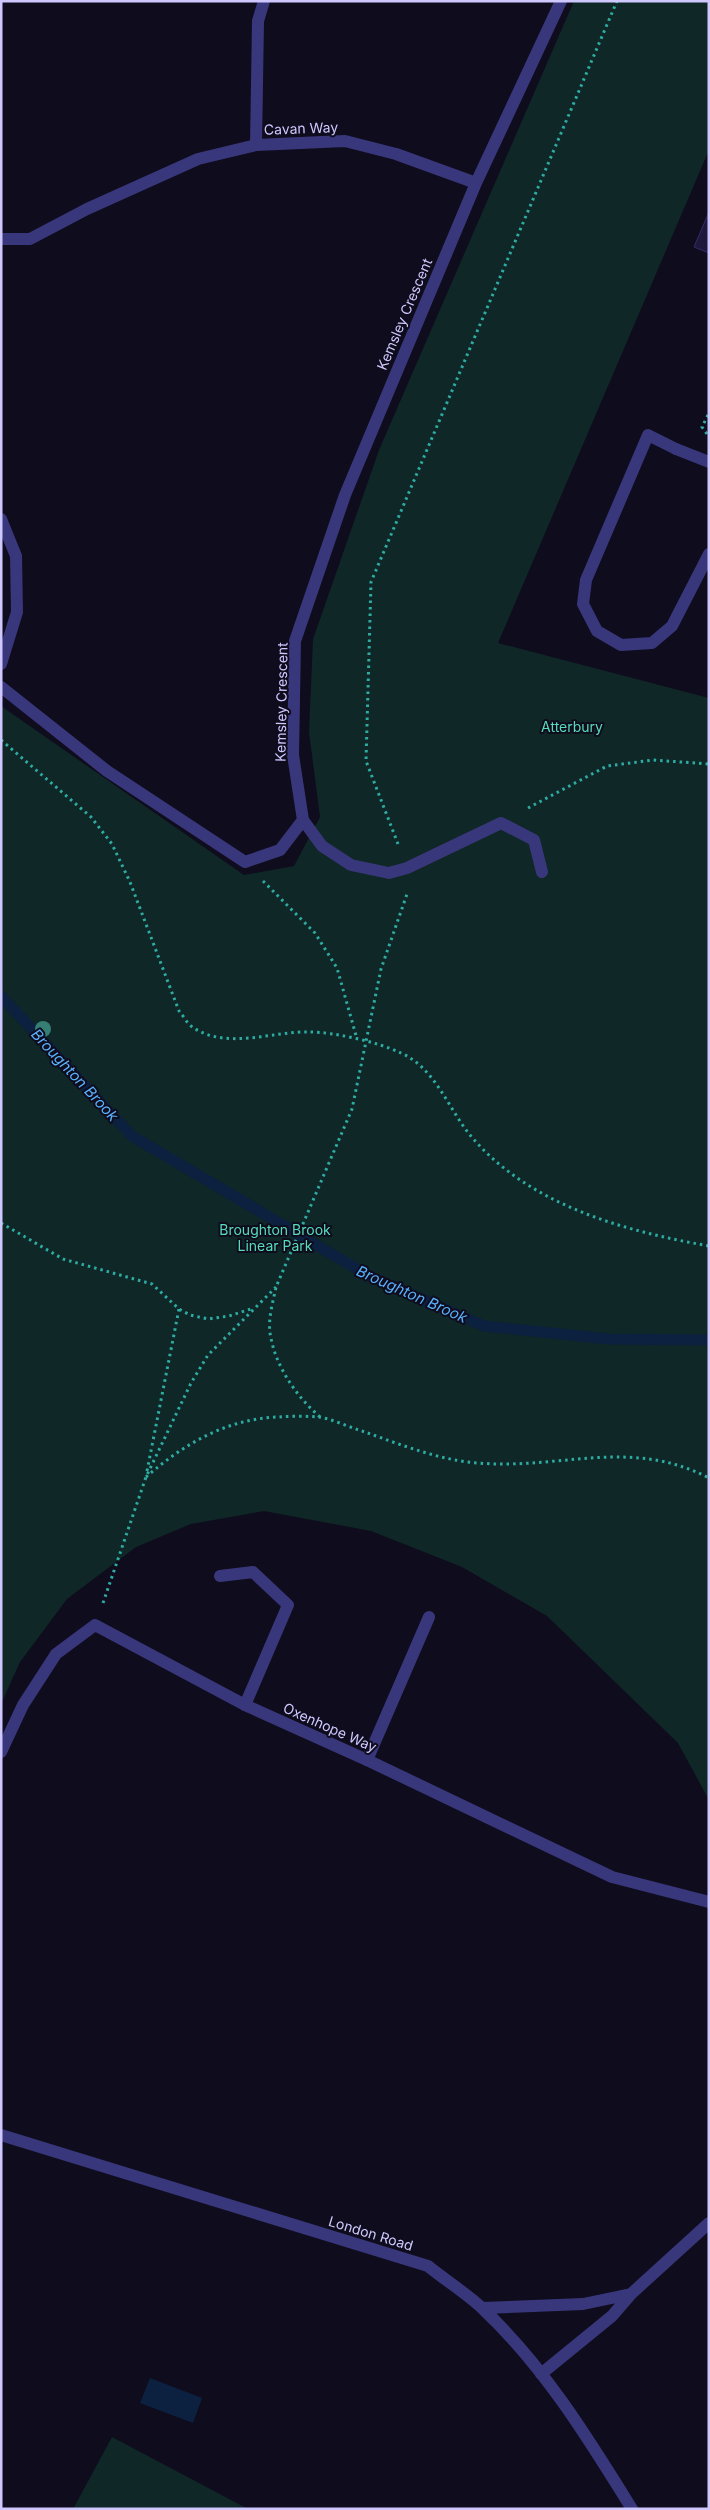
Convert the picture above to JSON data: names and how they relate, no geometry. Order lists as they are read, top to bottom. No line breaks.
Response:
{"streets":{"street":["Cavan Way","Kemsley Crescent","Oxenhope Way","London Road"]},"crossings":[["Cavan Way","Kemsley Crescent"]],"water":["Broughton Brook"],"parks":["Atterbury","Broughton Brook Linear Park"]}
